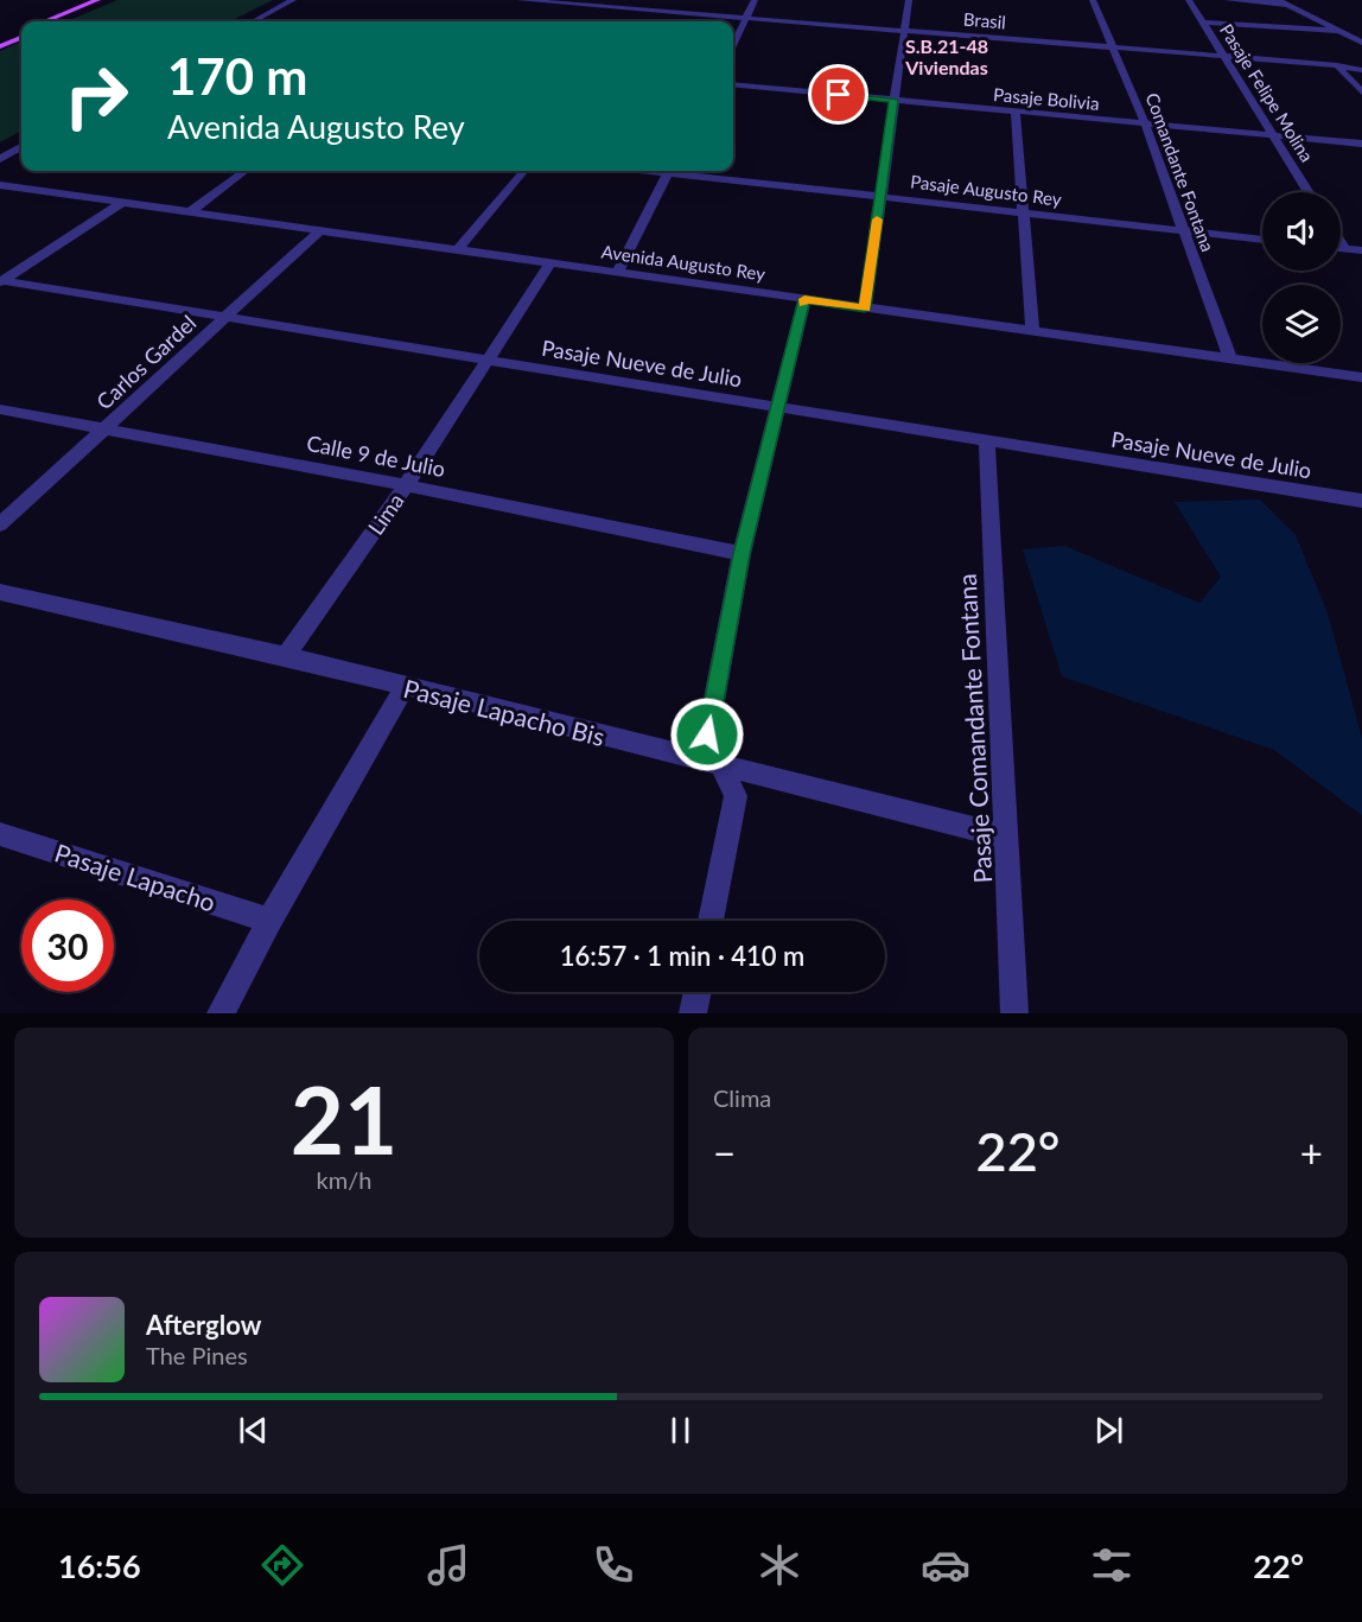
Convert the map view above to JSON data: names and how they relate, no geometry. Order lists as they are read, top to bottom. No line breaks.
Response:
{"streets":{"street":["Brasil","Pasaje Felipe Molina","Pasaje Bolivia","Comandante Fontana","Pasaje Augusto Rey","Avenida Augusto Rey","Carlos Gardel","Pasaje Nueve de Julio","Calle 9 de Julio","Lima","Pasaje Lapacho Bis","Pasaje Comandante Fontana","Pasaje Lapacho"]},"crossings":[["Brasil","Pasaje Felipe Molina"],["Brasil","Comandante Fontana"],["Pasaje Felipe Molina","Pasaje Bolivia"],["Pasaje Bolivia","Comandante Fontana"],["Comandante Fontana","Pasaje Augusto Rey"],["Comandante Fontana","Avenida Augusto Rey"],["Avenida Augusto Rey","Carlos Gardel"],["Avenida Augusto Rey","Lima"],["Carlos Gardel","Pasaje Nueve de Julio"],["Carlos Gardel","Calle 9 de Julio"],["Pasaje Nueve de Julio","Lima"],["Pasaje Nueve de Julio","Pasaje Comandante Fontana"],["Calle 9 de Julio","Lima"],["Lima","Pasaje Lapacho Bis"],["Pasaje Lapacho Bis","Pasaje Comandante Fontana"]],"districts":["S.B.21-48 Viviendas"],"page":{"turn":["170 m","Avenida Augusto Rey"],"limit":"30","trip":"16:57 · 1 min · 410 m","tile":[["21","km/h"],"Clima"],"heat":["−","22°","+"],"song":["Afterglow","The Pines"],"tabs":["16:56","22°"]}}
